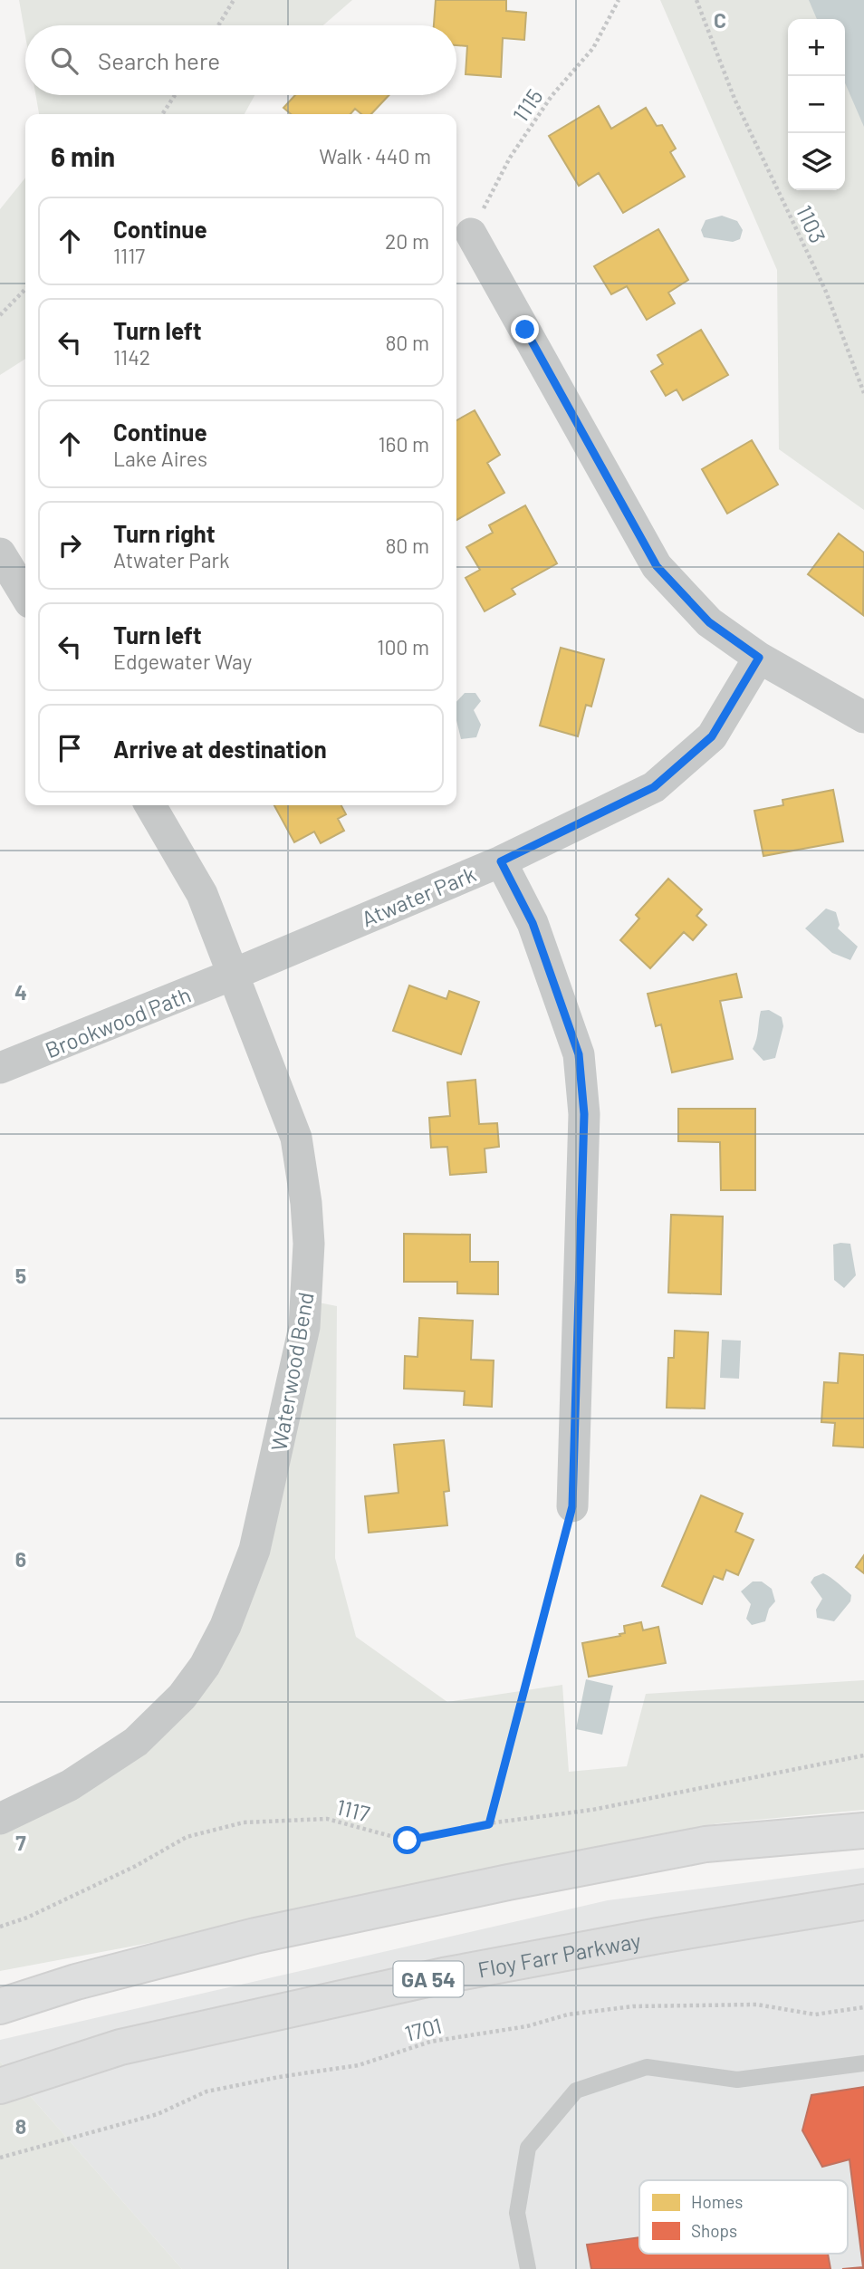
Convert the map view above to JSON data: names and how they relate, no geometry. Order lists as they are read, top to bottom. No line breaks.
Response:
{"streets":{"main road":["Floy Farr Parkway","GA 54"],"street":["Atwater Park","Brookwood Path","Waterwood Bend"],"path":["1115","1103","1117","1701"]},"crossings":[["Atwater Park","Brookwood Path"],["Atwater Park","Waterwood Bend"],["Brookwood Path","Waterwood Bend"]],"legend":["Homes","Shops"],"page":{"map_buttons":["+","−"],"search":"Search here","heading":["6 min","Walk · 440 m"],"list":[["Continue","1117","20 m"],["Turn left","1142","80 m"],["Continue","Lake Aires","160 m"],["Turn right","Atwater Park","80 m"],["Turn left","Edgewater Way","100 m"],"Arrive at destination"]},"grid":{"columns":["C"],"rows":["4","5","6","7","8"]}}
